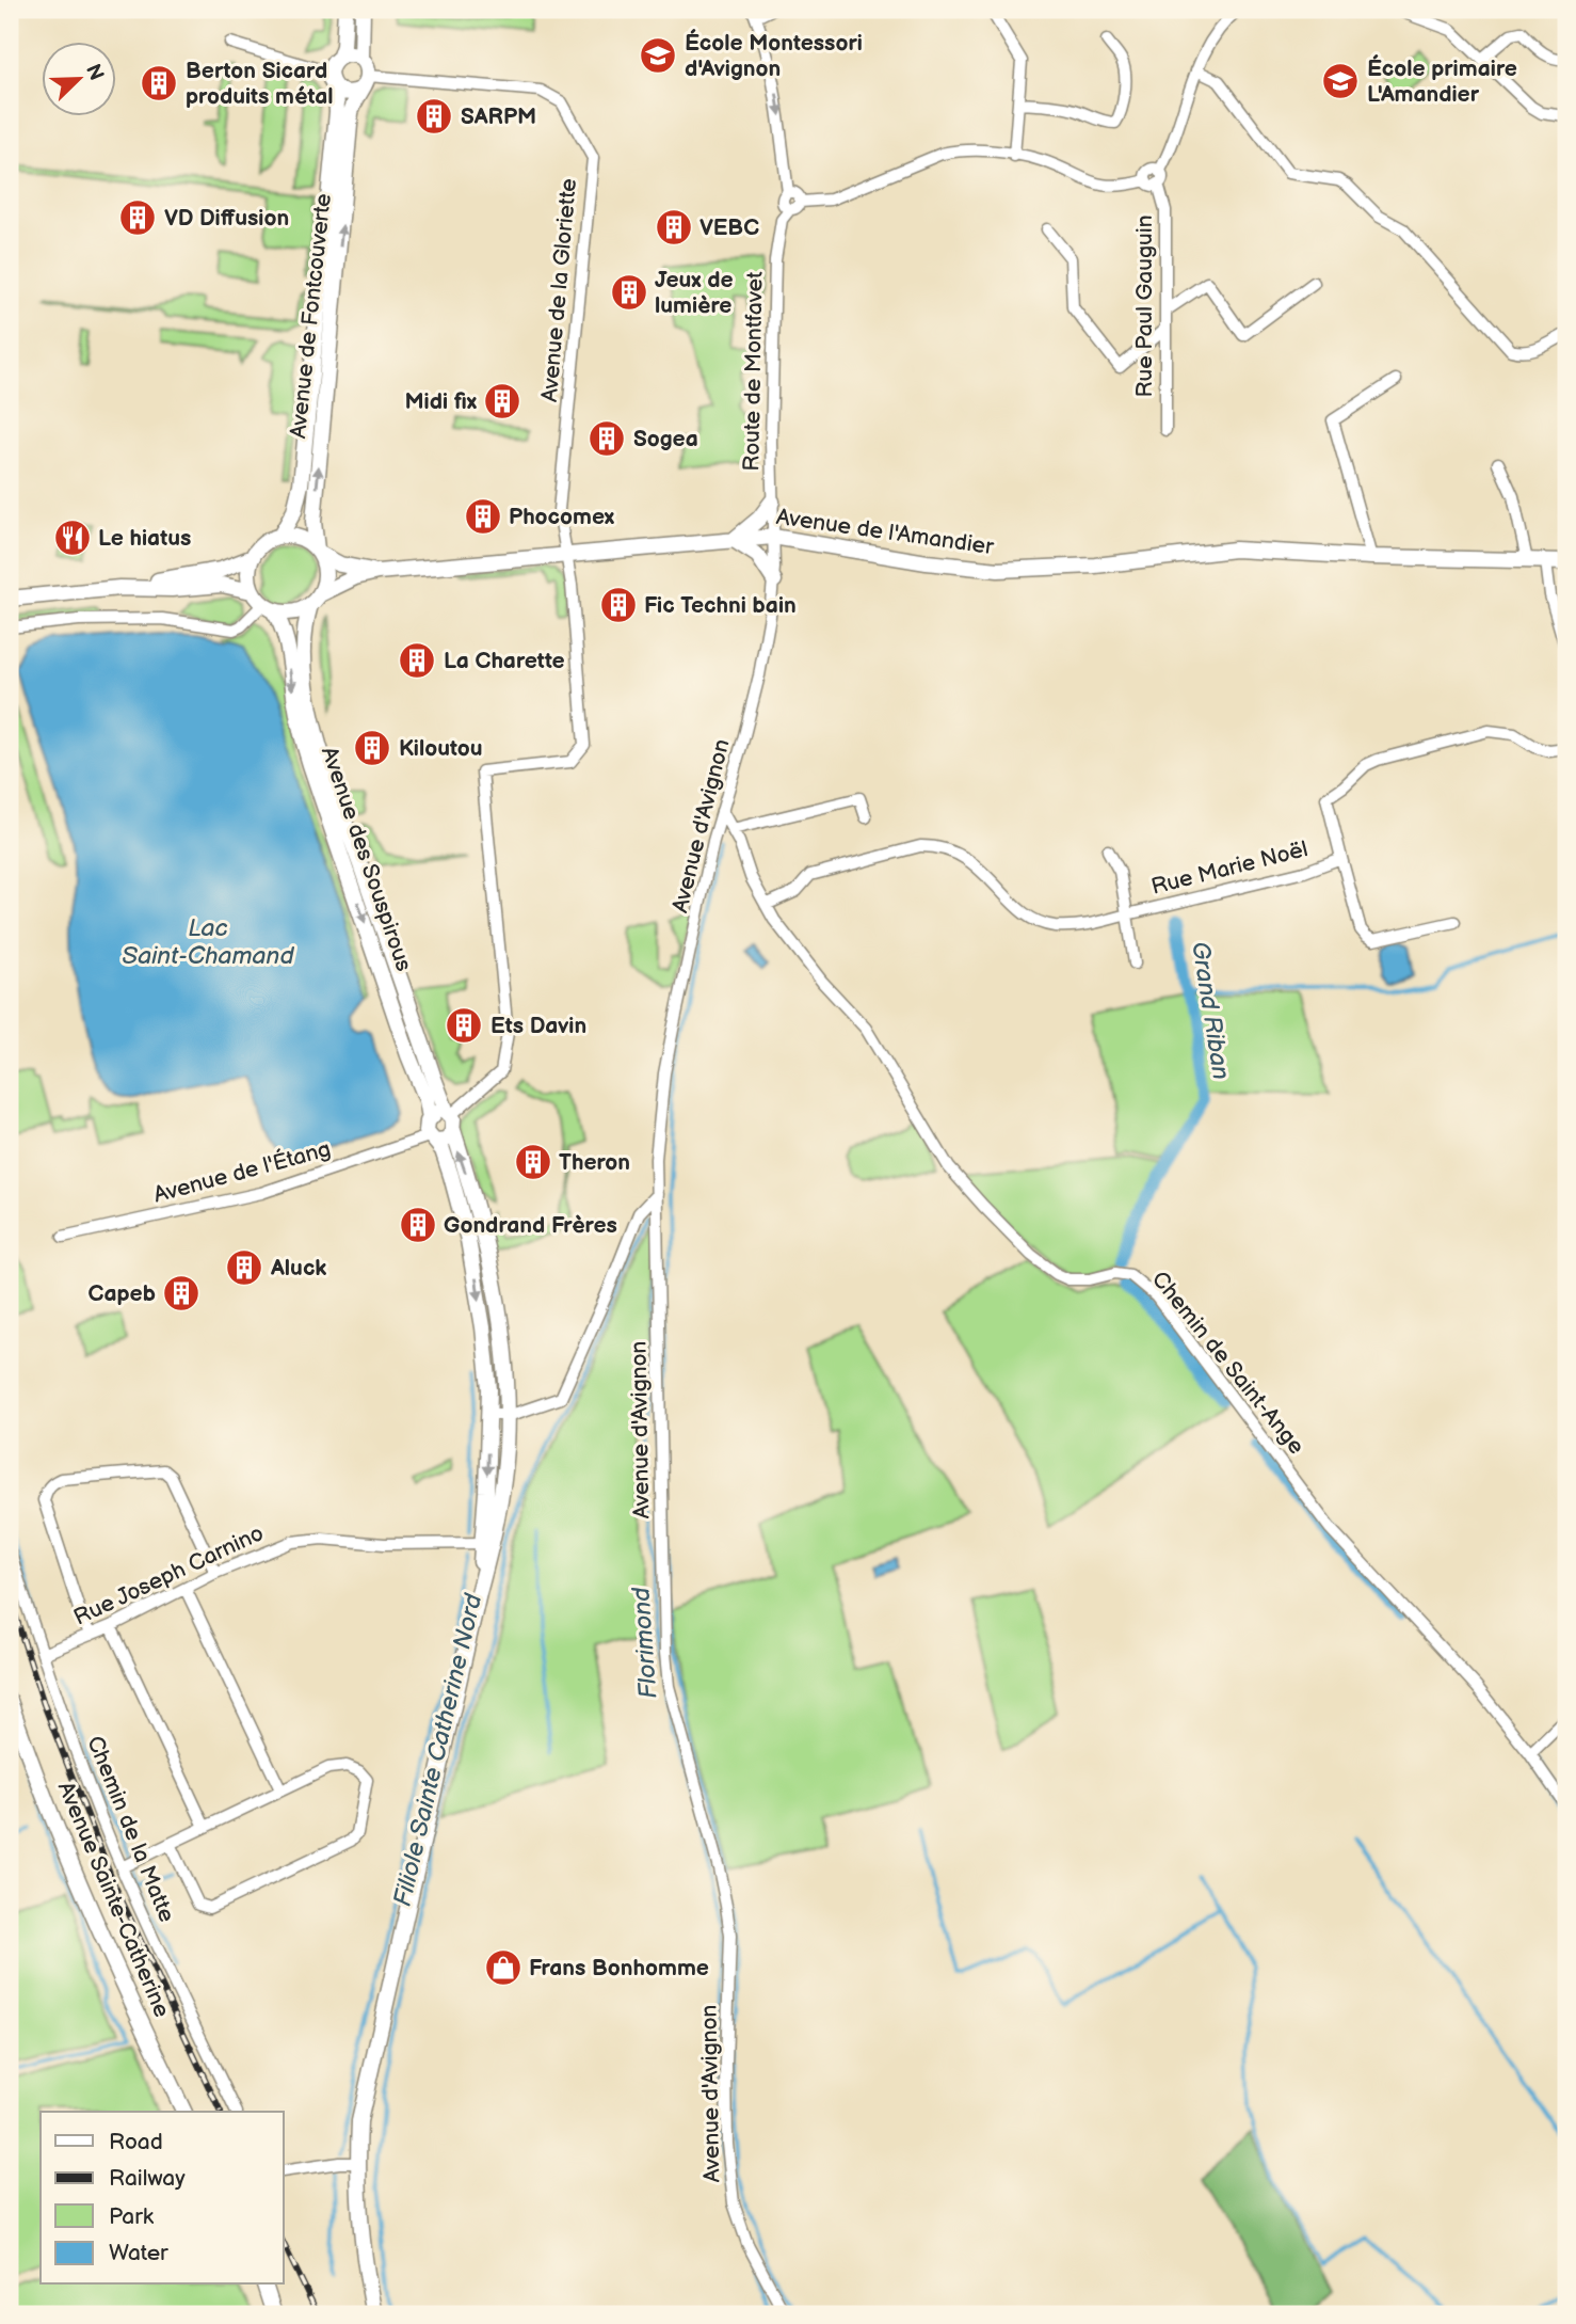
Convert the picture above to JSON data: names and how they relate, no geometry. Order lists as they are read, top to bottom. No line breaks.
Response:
{"streets":{"main road":["Avenue de Fontcouverte","Avenue de l'Amandier","Avenue des Souspirous","Avenue Sainte-Catherine"],"street":["Avenue de la Gloriette","Rue Paul Gauguin","Route de Montfavet","Avenue d'Avignon","Rue Marie Noël","Avenue de l'Étang","Chemin de Saint-Ange","Rue Joseph Carnino","Chemin de la Matte"]},"crossings":[["Avenue de la Gloriette","Avenue de Fontcouverte"],["Avenue de la Gloriette","Avenue de l'Amandier"],["Avenue de la Gloriette","Avenue des Souspirous"],["Avenue de la Gloriette","Avenue de l'Étang"],["Avenue de Fontcouverte","Avenue de l'Amandier"],["Avenue de Fontcouverte","Avenue des Souspirous"],["Route de Montfavet","Avenue de l'Amandier"],["Route de Montfavet","Avenue d'Avignon"],["Avenue de l'Amandier","Avenue d'Avignon"],["Avenue de l'Amandier","Avenue des Souspirous"],["Avenue d'Avignon","Chemin de Saint-Ange"],["Avenue des Souspirous","Avenue de l'Étang"],["Avenue des Souspirous","Rue Joseph Carnino"],["Rue Marie Noël","Chemin de Saint-Ange"],["Rue Joseph Carnino","Chemin de la Matte"]],"water":["Lac Saint-Chamand","Grand Riban","Florimond","Filiole Sainte Catherine Nord"],"places":{"school or university":["École Montessori d'Avignon","École primaire L'Amandier"],"building":["Berton Sicard produits métal","SARPM","VD Diffusion","VEBC","Jeux de lumière","Midi fix","Sogea","Phocomex","Fic Techni bain","La Charette","Kiloutou","Ets Davin","Theron","Gondrand Frères","Aluck","Capeb"],"restaurant":["Le hiatus"],"shop":["Frans Bonhomme"]},"legend":["Road","Railway","Park","Water"],"north":"top right"}
